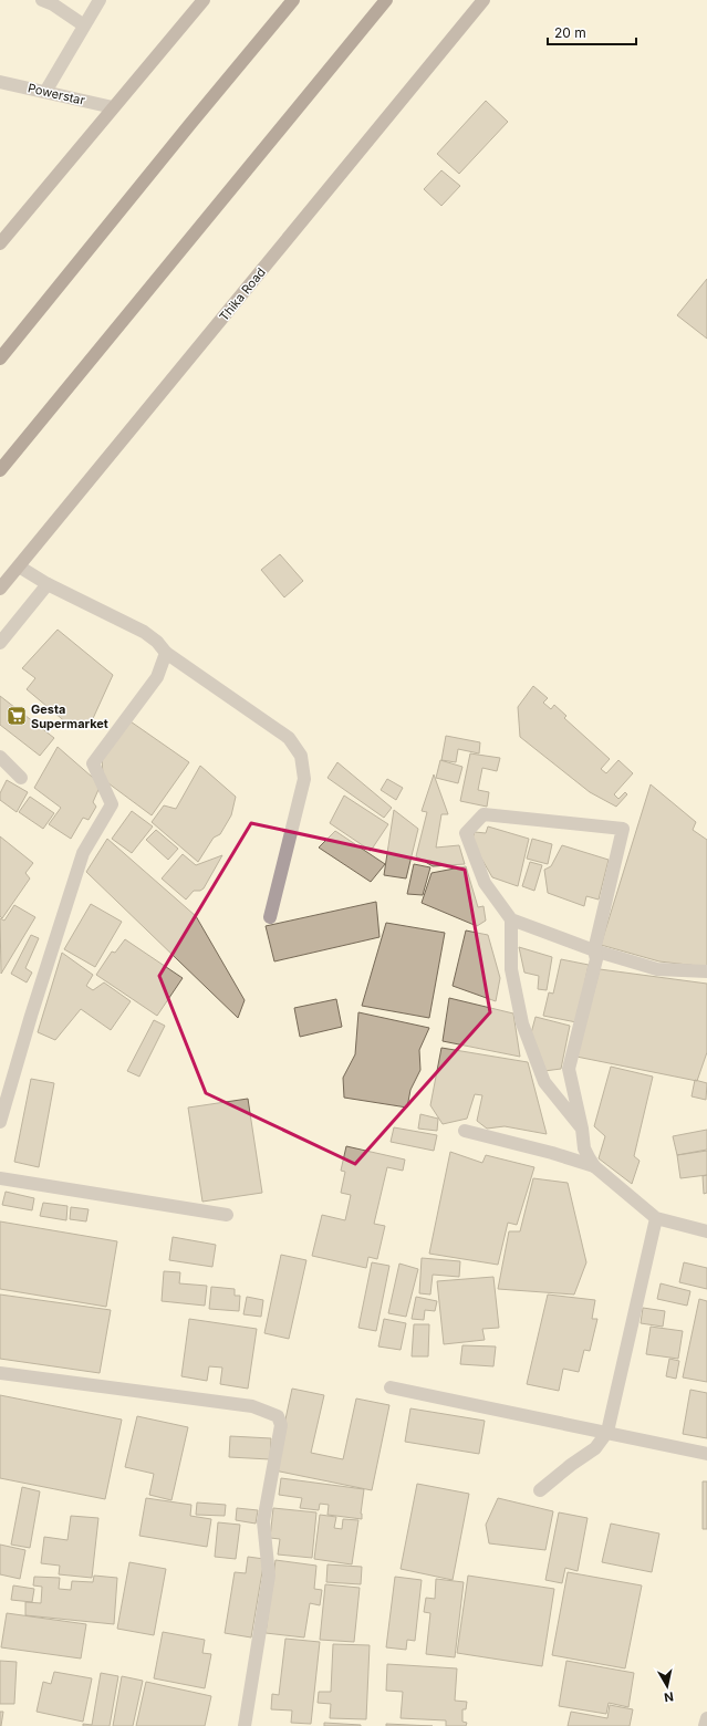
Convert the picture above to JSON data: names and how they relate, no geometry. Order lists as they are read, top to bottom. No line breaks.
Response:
{"streets":{"main road":["Thika Road"],"street":["Powerstar"]},"places":{"supermarket":["Gesta Supermarket"]},"scale_bar":"20 m","north":"bottom"}
